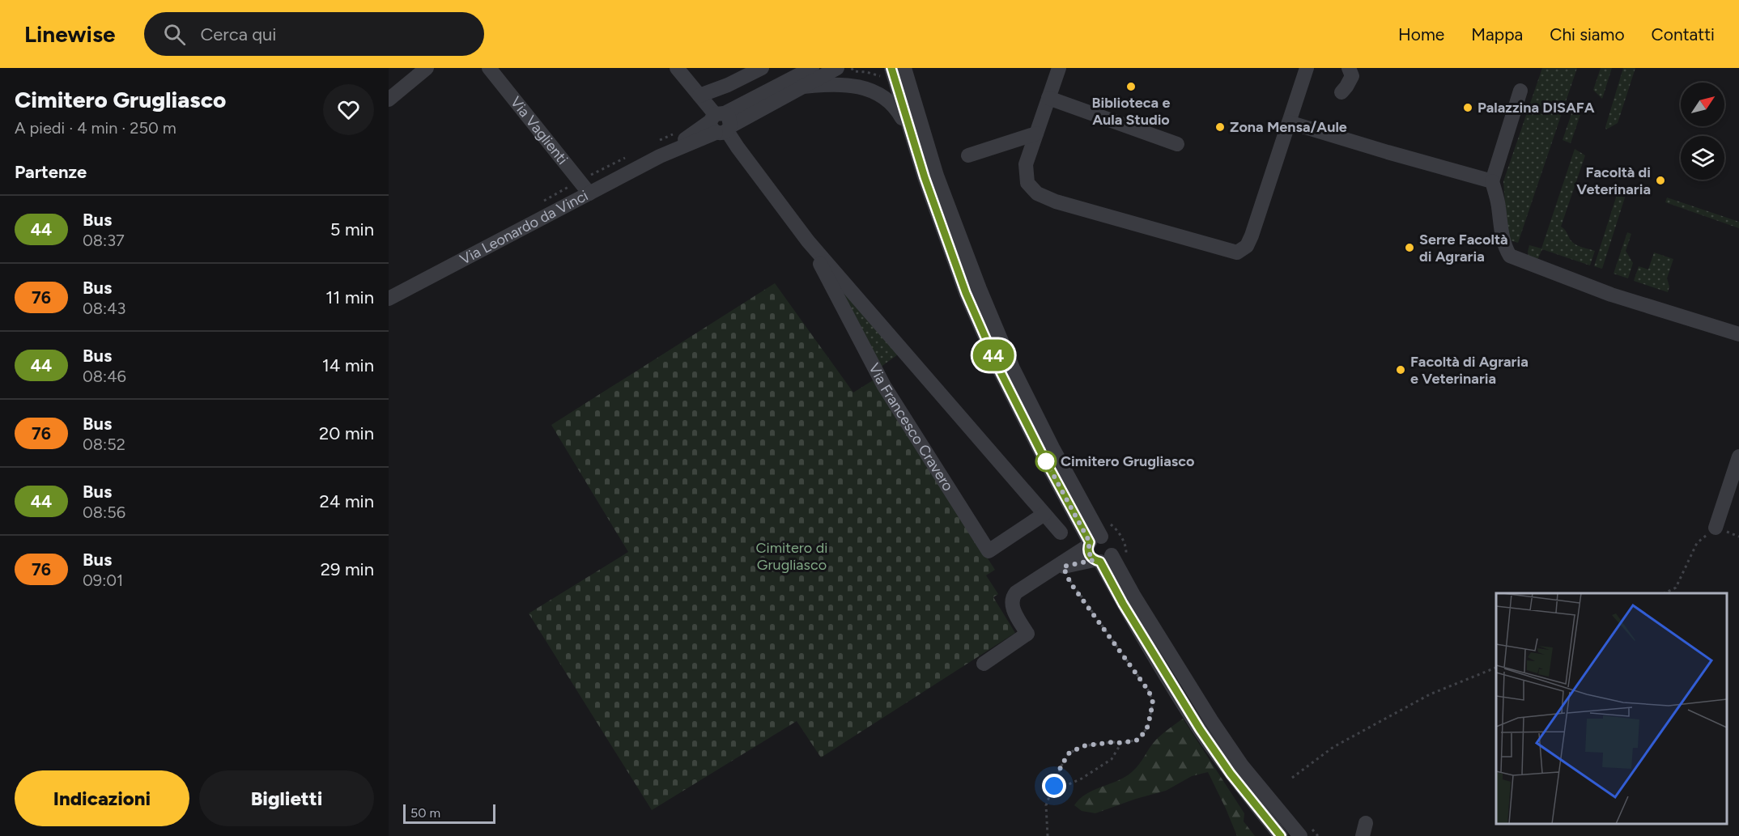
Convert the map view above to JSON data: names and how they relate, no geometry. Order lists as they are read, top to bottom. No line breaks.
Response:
{"streets":{"street":["Via Vaglienti","Via Leonardo da Vinci","Via Francesco Cravero"]},"crossings":[["Via Vaglienti","Via Leonardo da Vinci"],["Via Leonardo da Vinci","Via Francesco Cravero"]],"parks":["Cimitero di Grugliasco"],"places":["Biblioteca e Aula Studio","Palazzina DISAFA","Zona Mensa/Aule","Facoltà di Veterinaria","Serre Facoltà di Agraria","Facoltà di Agraria e Veterinaria","Cimitero Grugliasco"],"lines":["bus line 44"],"scale_bar":"50 m","north":"top right","page":{"header":"Linewise","search":"Cerca qui","nav":["Home","Mappa","Chi siamo","Contatti"],"heading":[["Cimitero Grugliasco","A piedi · 4 min · 250 m"],"Partenze"],"on_map":"44","list":[{"mark":"44","name":"Bus","note":"08:37","value":"5 min"},{"mark":"76","name":"Bus","note":"08:43","value":"11 min"},{"mark":"44","name":"Bus","note":"08:46","value":"14 min"},{"mark":"76","name":"Bus","note":"08:52","value":"20 min"},{"mark":"44","name":"Bus","note":"08:56","value":"24 min"},{"mark":"76","name":"Bus","note":"09:01","value":"29 min"}],"buttons":["Indicazioni","Biglietti"],"scale":"50 m"}}
